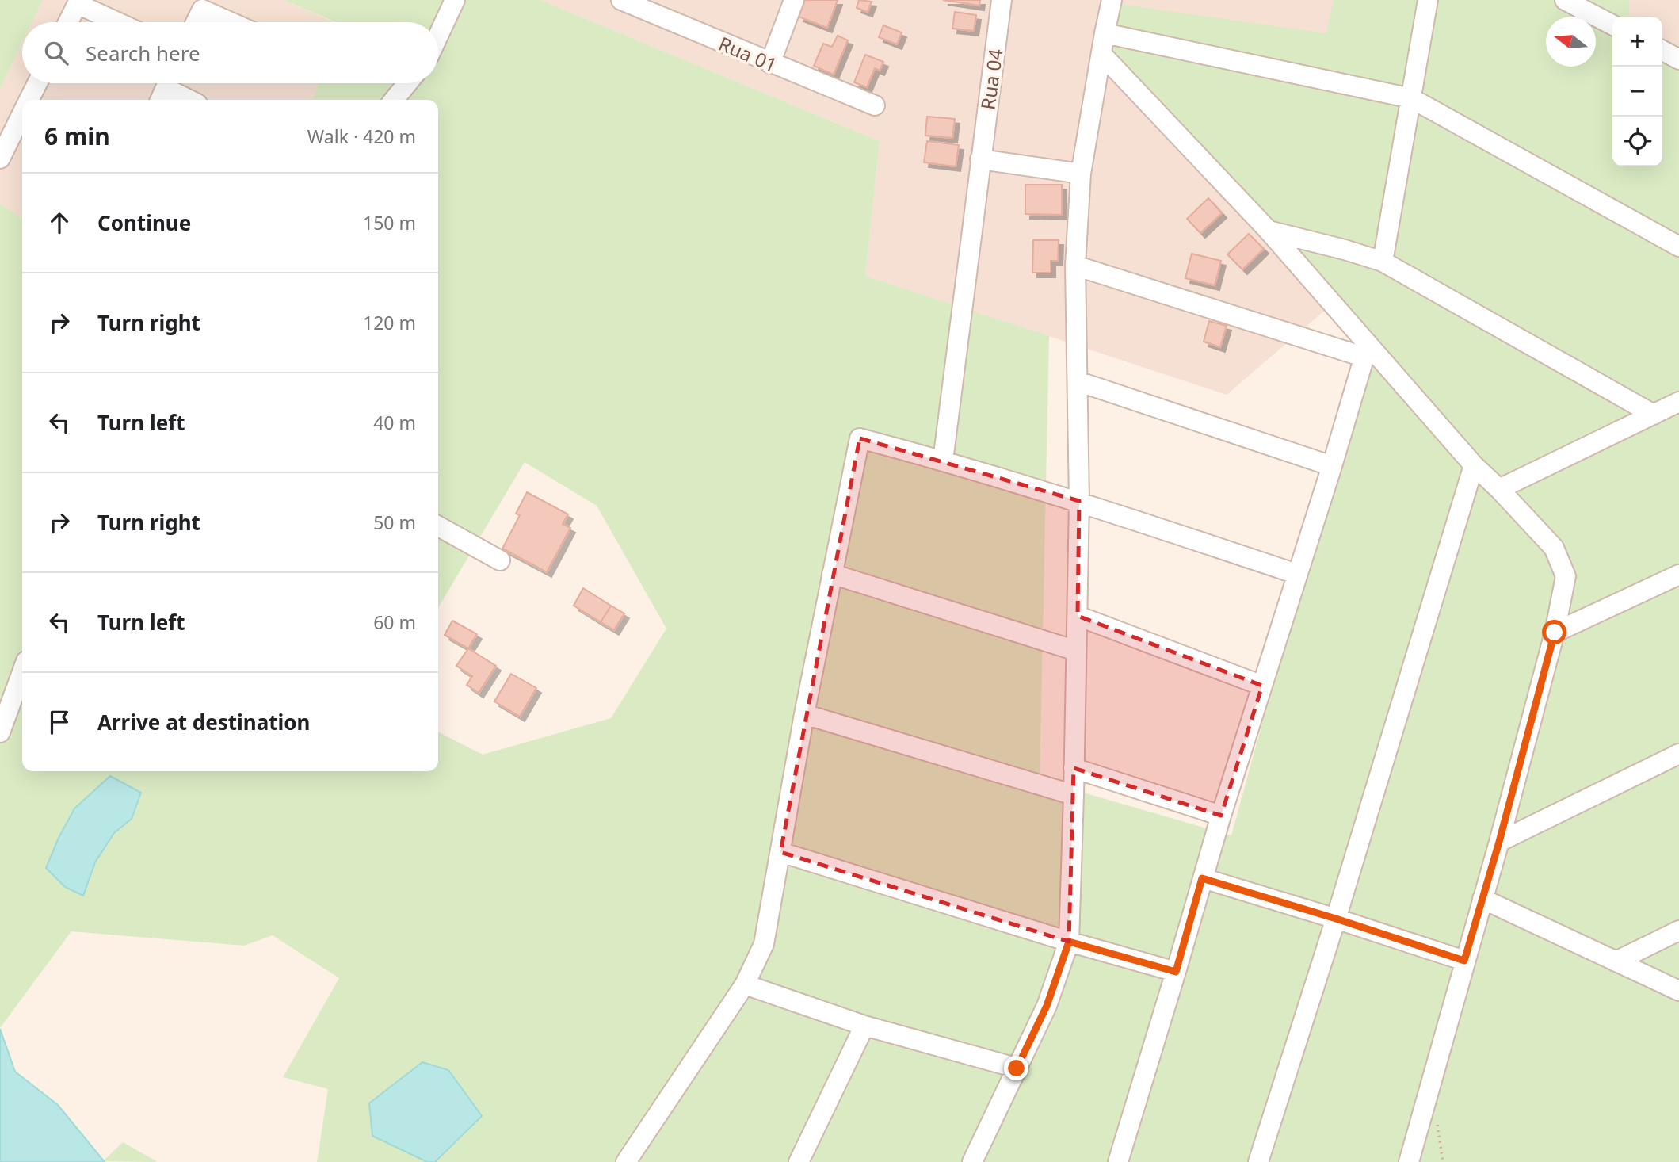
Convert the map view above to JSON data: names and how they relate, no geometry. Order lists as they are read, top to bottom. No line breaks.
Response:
{"streets":{"street":["Rua 01","Rua 04"]},"north":"left","page":{"map_buttons":["+","−"],"search":"Search here","heading":["6 min","Walk · 420 m"],"list":[["Continue","150 m"],["Turn right","120 m"],["Turn left","40 m"],["Turn right","50 m"],["Turn left","60 m"],"Arrive at destination"]}}
